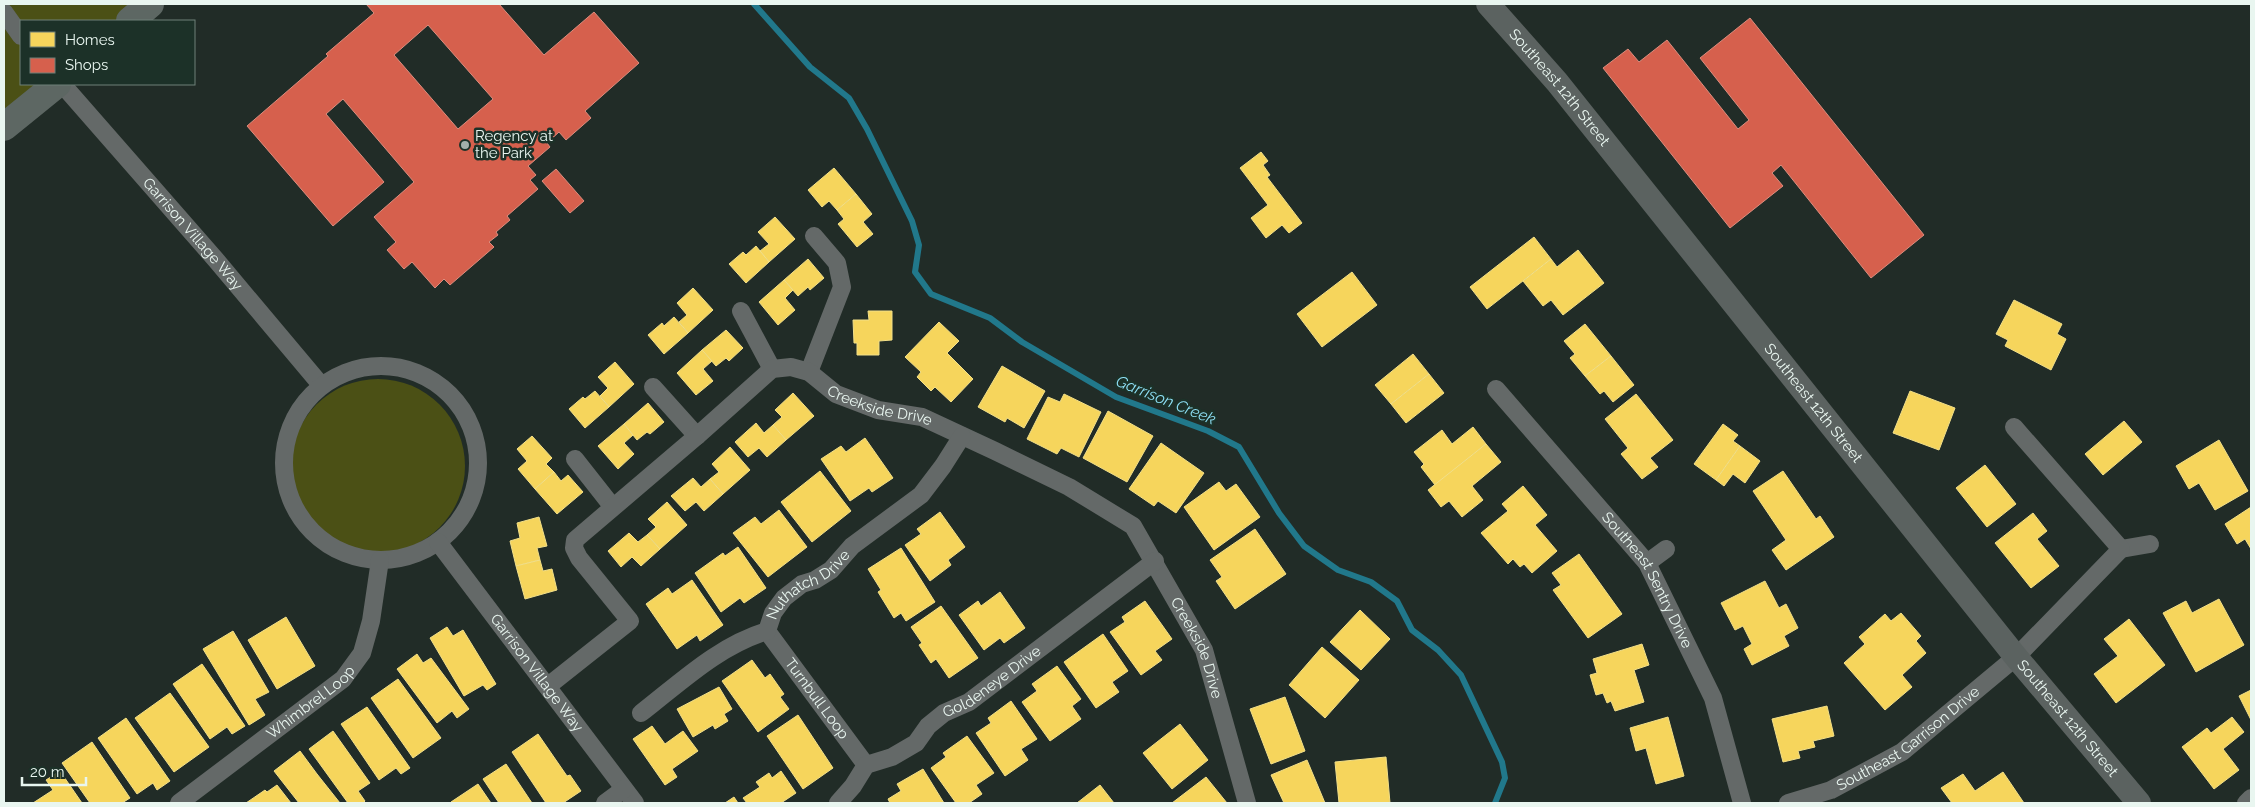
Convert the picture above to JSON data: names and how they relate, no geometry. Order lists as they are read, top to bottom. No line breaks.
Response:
{"streets":{"main road":["Southeast 12th Street"],"street":["Garrison Village Way","Creekside Drive","Southeast Sentry Drive","Nuthatch Drive","Goldeneye Drive","Turnbull Loop","Whimbrel Loop","Southeast Garrison Drive"]},"crossings":[["Southeast 12th Street","Southeast Garrison Drive"],["Creekside Drive","Nuthatch Drive"],["Creekside Drive","Goldeneye Drive"],["Nuthatch Drive","Turnbull Loop"],["Goldeneye Drive","Turnbull Loop"]],"water":["Garrison Creek"],"places":["Regency at the Park"],"legend":["Homes","Shops"],"scale_bar":"20 m"}
